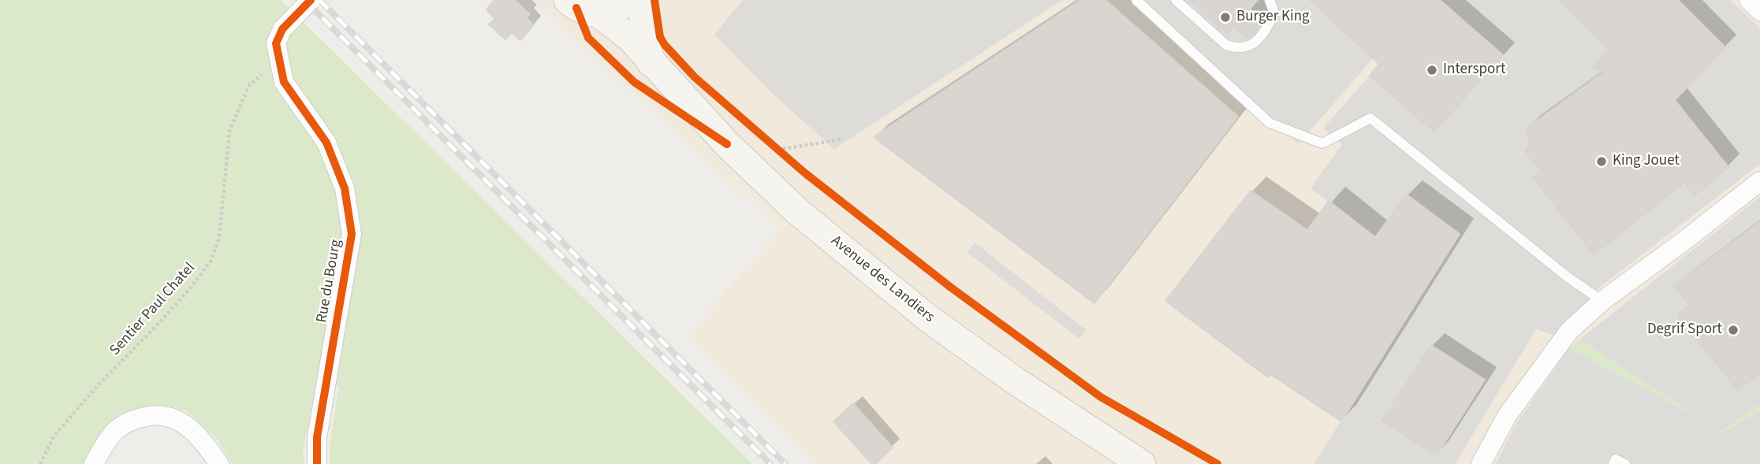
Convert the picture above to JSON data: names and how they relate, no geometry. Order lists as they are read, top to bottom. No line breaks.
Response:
{"streets":{"main road":["Avenue des Landiers"],"street":["Rue du Bourg"],"path":["Sentier Paul Chatel"]},"places":["Burger King","Intersport","King Jouet","Degrif Sport"]}
